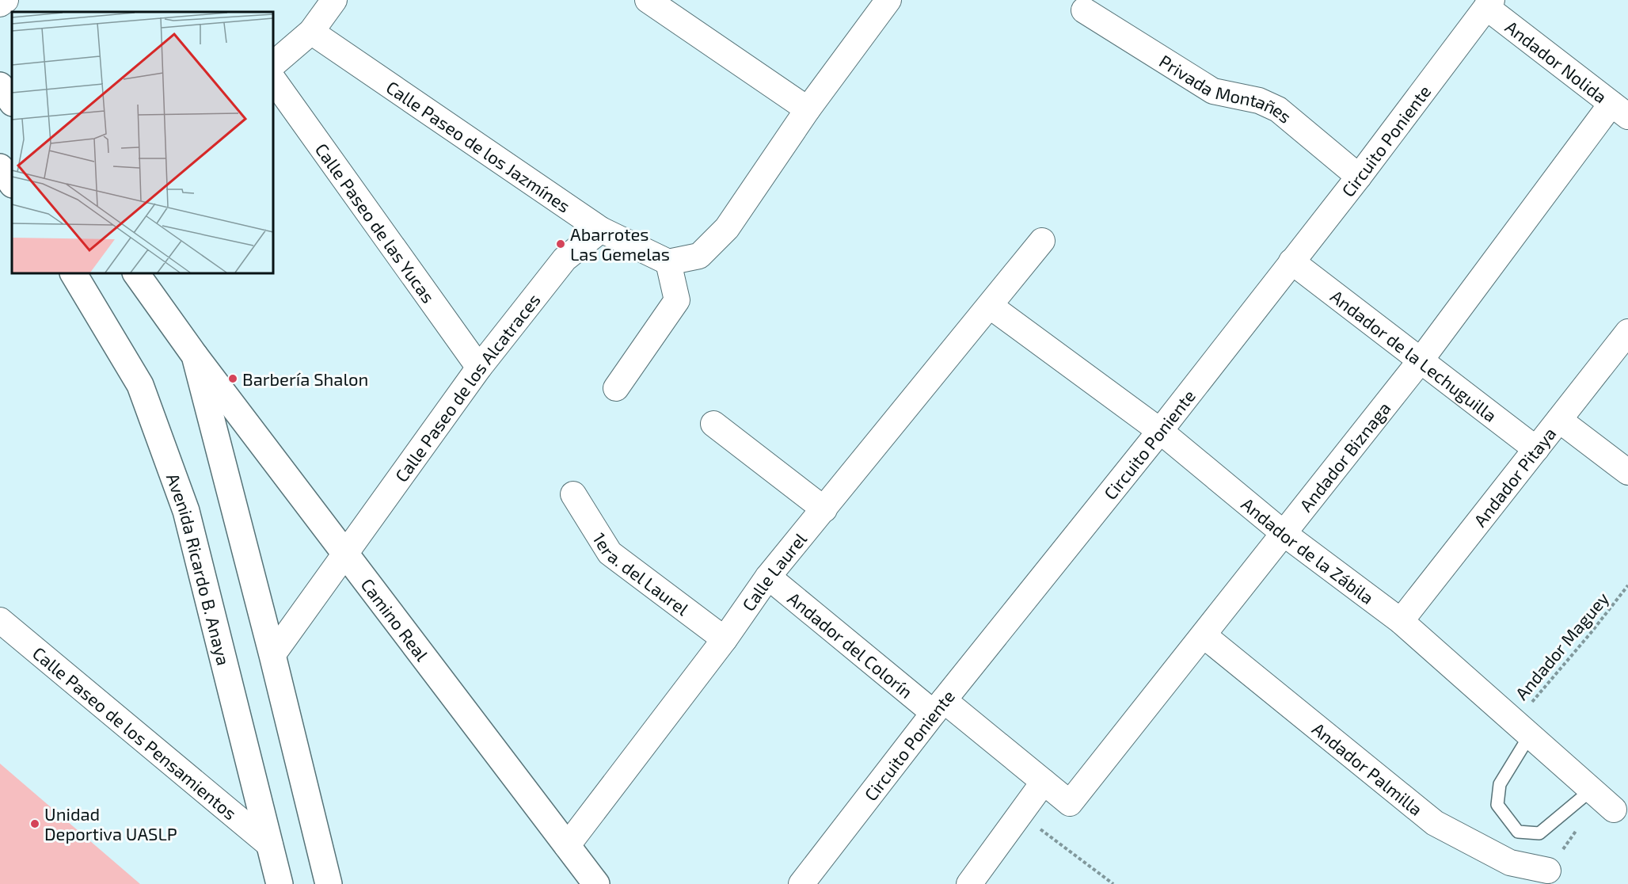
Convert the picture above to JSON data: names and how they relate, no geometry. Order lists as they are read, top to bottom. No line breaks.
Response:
{"streets":{"main road":["Avenida Ricardo B. Anaya","Camino Real"],"street":["Andador Nolida","Privada Montañes","Circuito Poniente","Calle Paseo de los Jazmínes","Calle Paseo de las Yucas","Andador de la Lechuguilla","Calle Paseo de los Alcatraces","Andador Biznaga","Andador Pitaya","Andador de la Zábila","1era. del Laurel","Calle Laurel","Andador del Colorín","Calle Paseo de los Pensamientos","Andador Palmilla"],"path":["Andador Maguey"]},"crossings":[["Andador Nolida","Circuito Poniente"],["Andador Nolida","Andador Biznaga"],["Privada Montañes","Circuito Poniente"],["Circuito Poniente","Andador de la Lechuguilla"],["Circuito Poniente","Andador de la Zábila"],["Circuito Poniente","Andador del Colorín"],["Calle Paseo de los Jazmínes","Calle Paseo de los Alcatraces"],["Calle Paseo de las Yucas","Calle Paseo de los Alcatraces"],["Andador de la Lechuguilla","Andador Biznaga"],["Andador de la Lechuguilla","Andador Pitaya"],["Calle Paseo de los Alcatraces","Camino Real"],["Andador Biznaga","Andador de la Zábila"],["Andador Biznaga","Andador del Colorín"],["Andador Biznaga","Andador Palmilla"],["Andador Pitaya","Andador de la Zábila"],["Andador de la Zábila","Calle Laurel"],["Andador de la Zábila","Andador Maguey"],["Avenida Ricardo B. Anaya","Calle Paseo de los Pensamientos"],["1era. del Laurel","Calle Laurel"],["Calle Laurel","Camino Real"],["Calle Laurel","Andador del Colorín"]],"places":["Abarrotes Las Gemelas","Barbería Shalon","Unidad Deportiva UASLP"]}
